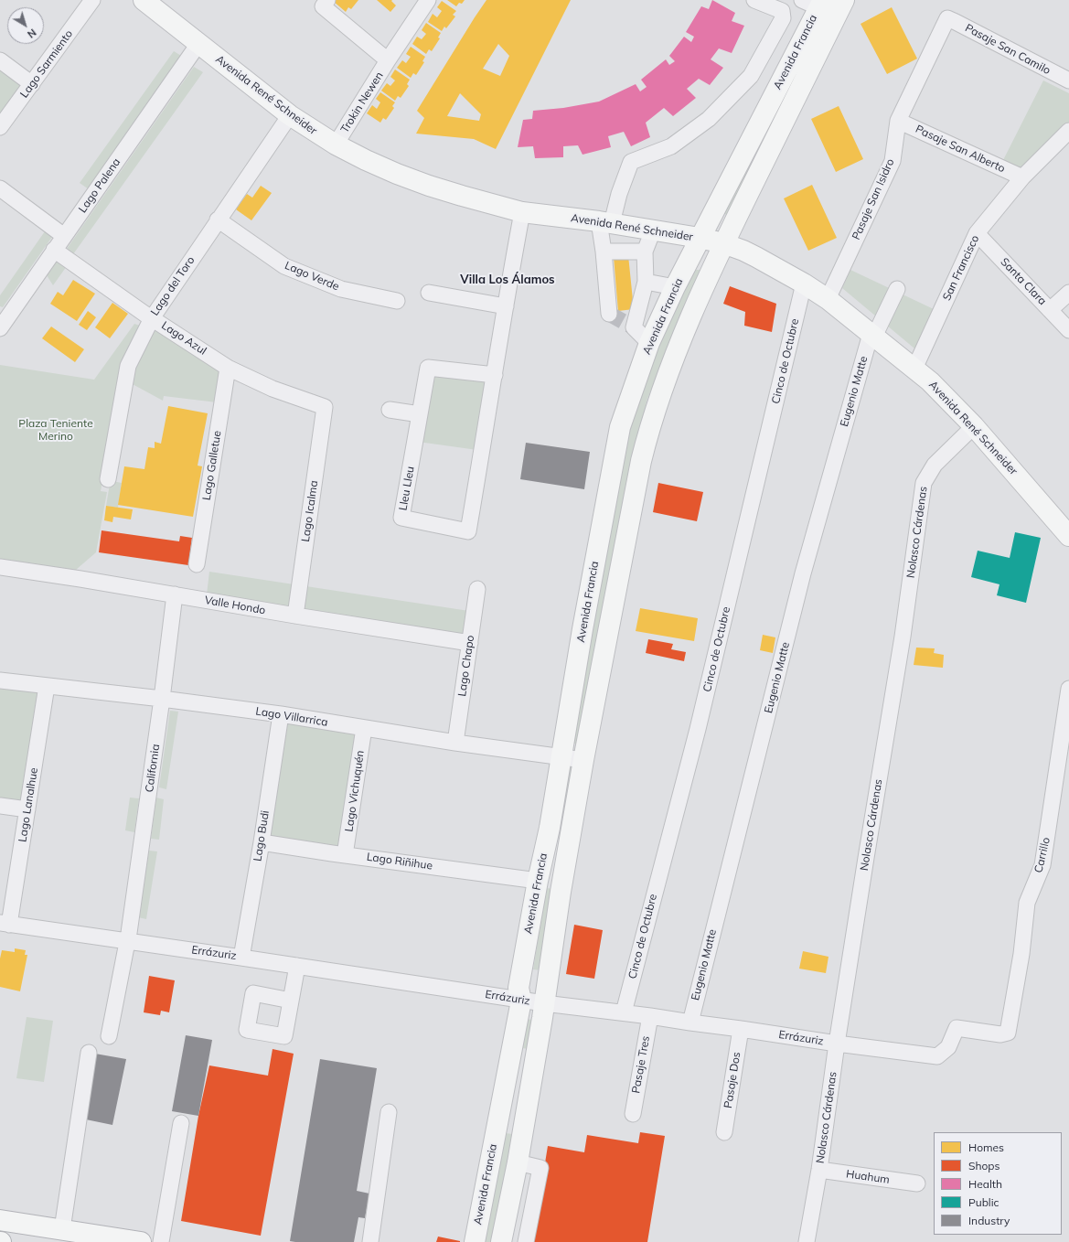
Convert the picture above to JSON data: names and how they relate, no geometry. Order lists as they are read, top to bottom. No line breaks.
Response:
{"streets":{"main road":["Avenida Francia","Avenida René Schneider"],"street":["Pasaje San Camilo","Lago Sarmiento","Trokin Newen","Pasaje San Alberto","Lago Palena","Pasaje San Isidro","San Francisco","Lago Verde","Santa Clara","Lago del Toro","Lago Azul","Cinco de Octubre","Eugenio Matte","Lago Galletue","Lleu Lleu","Lago Icalma","Nolasco Cárdenas","Valle Hondo","Lago Chapo","Lago Villarrica","California","Lago Vichuquén","Lago Lanalhue","Lago Budi","Carrillo","Lago Riñihue","Errázuriz","Pasaje Tres","Pasaje Dos","Huahum"]},"crossings":[["Pasaje San Camilo","Pasaje San Isidro"],["Avenida Francia","Avenida René Schneider"],["Avenida Francia","Lago Villarrica"],["Avenida Francia","Lago Riñihue"],["Avenida Francia","Errázuriz"],["Avenida René Schneider","Trokin Newen"],["Avenida René Schneider","Lago Palena"],["Avenida René Schneider","Pasaje San Isidro"],["Avenida René Schneider","San Francisco"],["Avenida René Schneider","Lago del Toro"],["Avenida René Schneider","Cinco de Octubre"],["Avenida René Schneider","Eugenio Matte"],["Avenida René Schneider","Lleu Lleu"],["Avenida René Schneider","Nolasco Cárdenas"],["Pasaje San Alberto","Pasaje San Isidro"],["Pasaje San Alberto","San Francisco"],["Lago Palena","Lago Azul"],["San Francisco","Santa Clara"],["Lago Verde","Lago del Toro"],["Lago del Toro","Lago Azul"],["Lago Azul","Lago Galletue"],["Lago Azul","Lago Icalma"],["Cinco de Octubre","Errázuriz"],["Eugenio Matte","Errázuriz"],["Lago Icalma","Valle Hondo"],["Nolasco Cárdenas","Errázuriz"],["Nolasco Cárdenas","Huahum"],["Valle Hondo","Lago Chapo"],["Valle Hondo","California"],["Lago Chapo","Lago Villarrica"],["Lago Villarrica","California"],["Lago Villarrica","Lago Vichuquén"],["Lago Villarrica","Lago Lanalhue"],["Lago Villarrica","Lago Budi"],["California","Errázuriz"],["Lago Vichuquén","Lago Riñihue"],["Lago Lanalhue","Errázuriz"],["Lago Budi","Lago Riñihue"],["Lago Budi","Errázuriz"],["Carrillo","Errázuriz"],["Errázuriz","Pasaje Tres"],["Errázuriz","Pasaje Dos"]],"districts":["Villa Los Álamos"],"parks":["Plaza Teniente Merino"],"legend":["Homes","Shops","Health","Public","Industry"],"north":"bottom right"}
